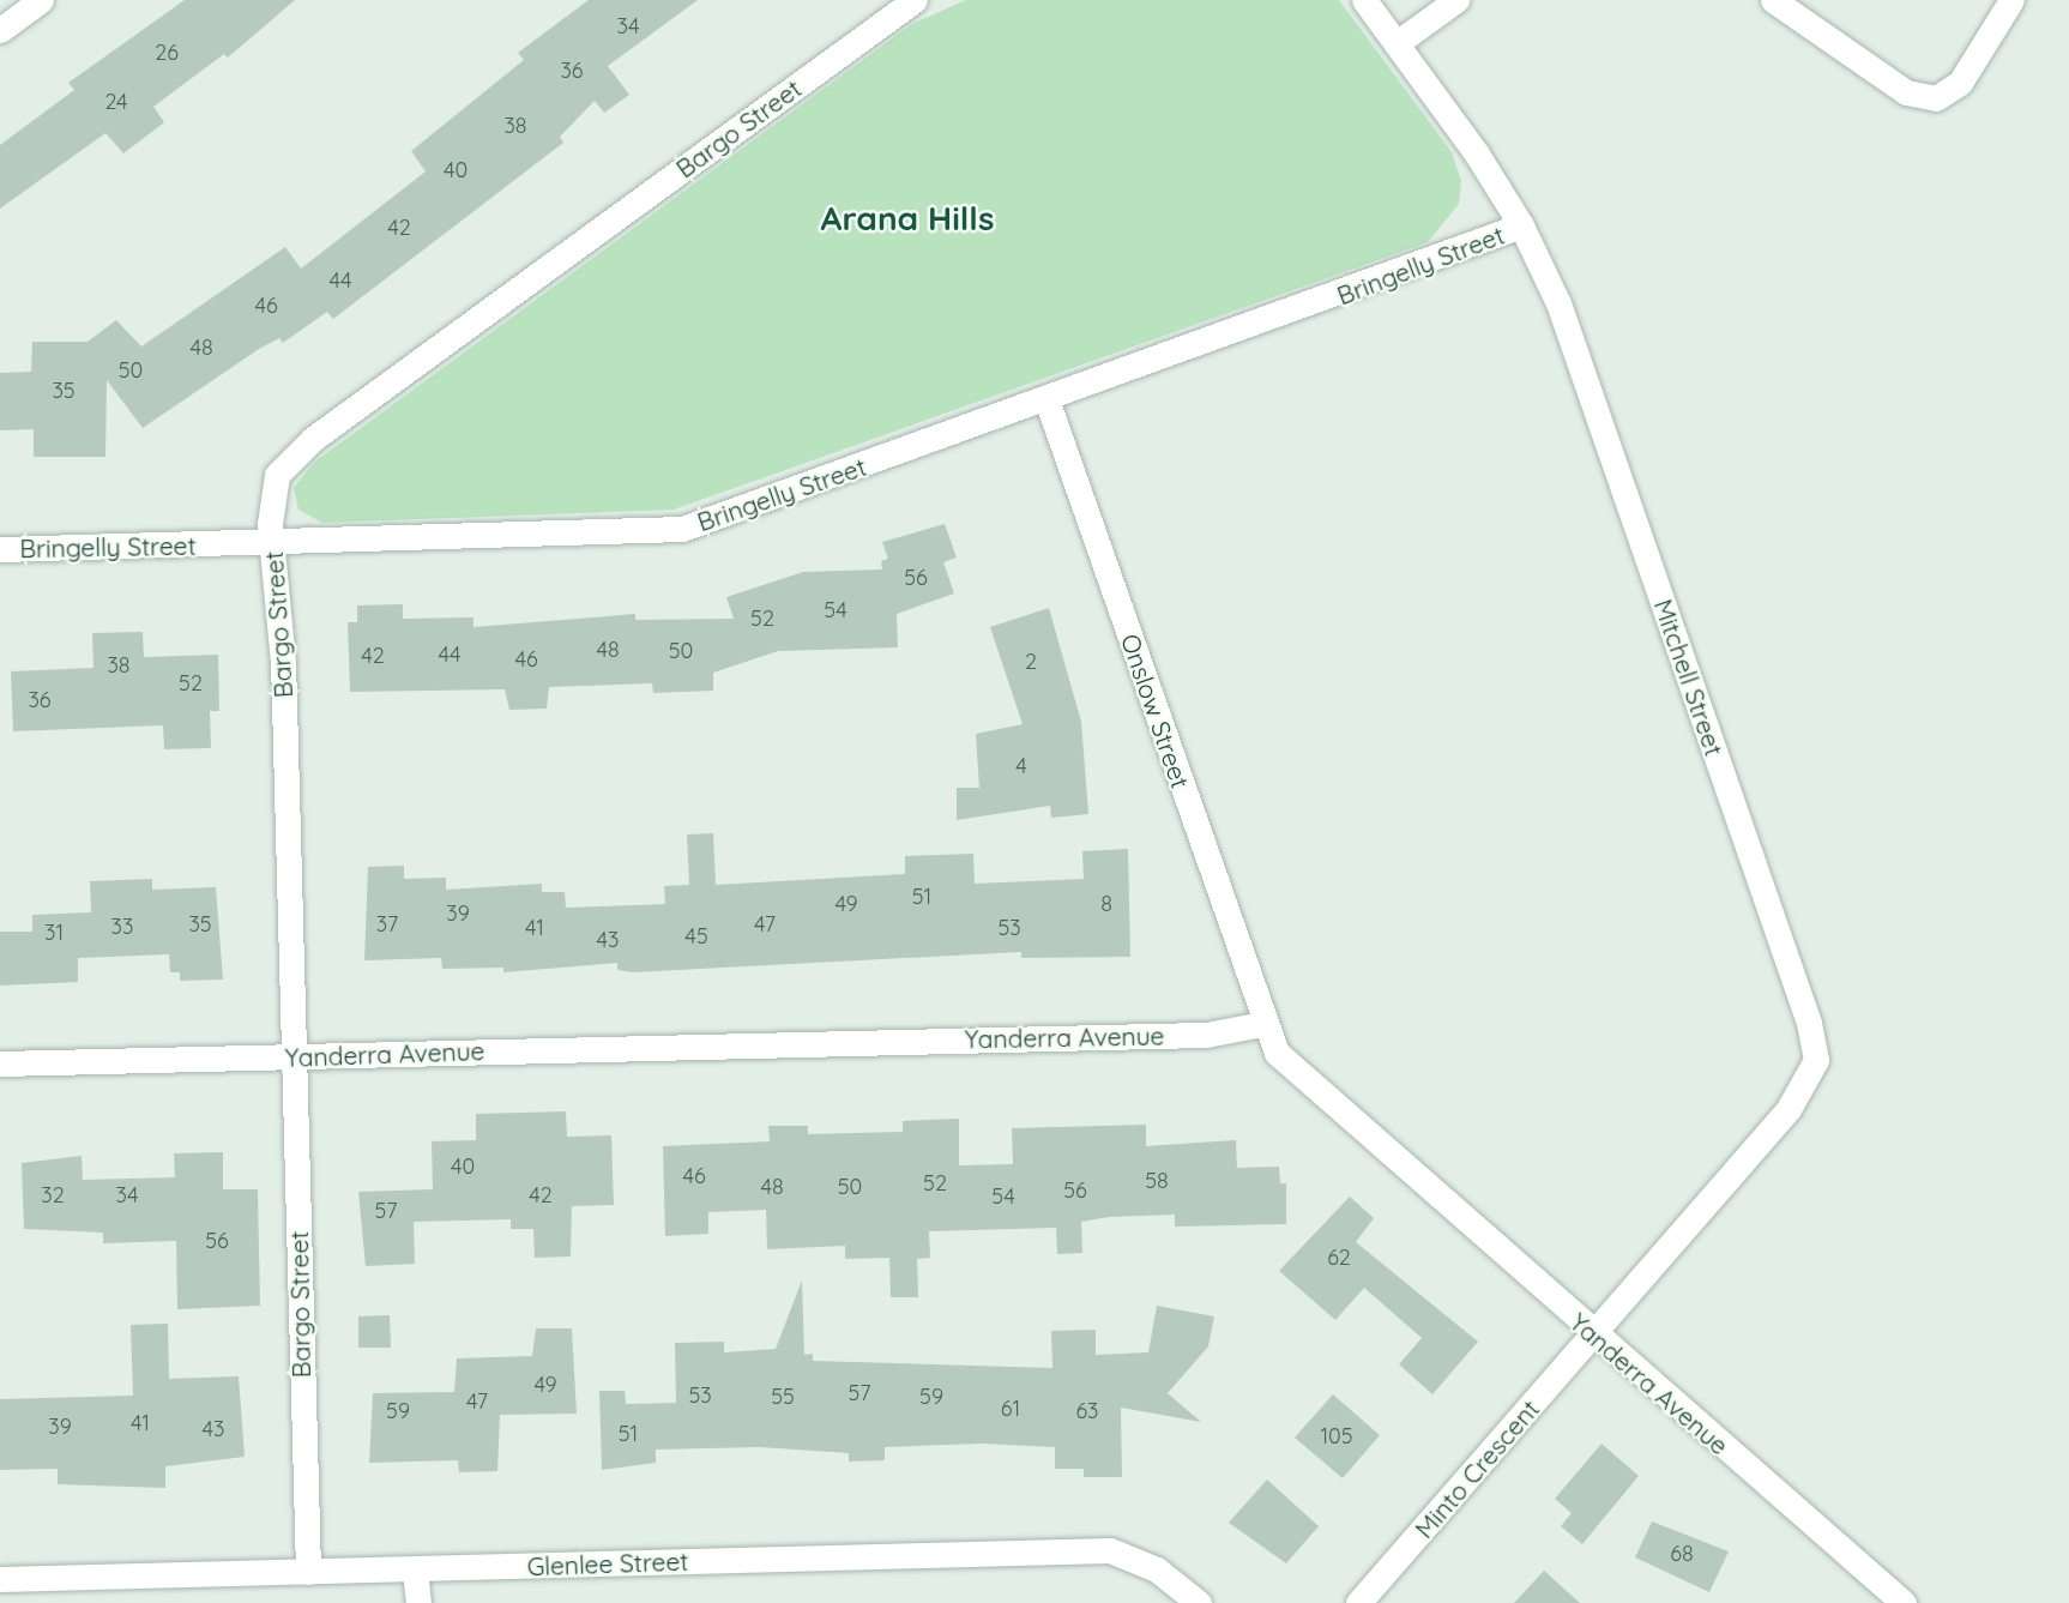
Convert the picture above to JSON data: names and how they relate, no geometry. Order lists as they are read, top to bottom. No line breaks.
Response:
{"streets":{"street":["Bargo Street","Bringelly Street","Mitchell Street","Onslow Street","Yanderra Avenue","Minto Crescent","Glenlee Street"]},"crossings":[["Bargo Street","Bringelly Street"],["Bargo Street","Yanderra Avenue"],["Bargo Street","Glenlee Street"],["Bringelly Street","Mitchell Street"],["Bringelly Street","Onslow Street"],["Mitchell Street","Yanderra Avenue"],["Mitchell Street","Minto Crescent"],["Onslow Street","Yanderra Avenue"],["Yanderra Avenue","Minto Crescent"]],"districts":["Arana Hills"],"house_numbers":["34","26","36","24","38","40","42","44","46","48","50","35","56","54","52","48","50","44","42","46","2","38","52","36","4","51","49","8","39","35","37","47","33","41","53","31","45","43","40","46","58","52","48","50","56","32","34","42","54","57","56","62","49","57","53","55","59","47","61","59","63","41","39","43","51","105","68"]}
